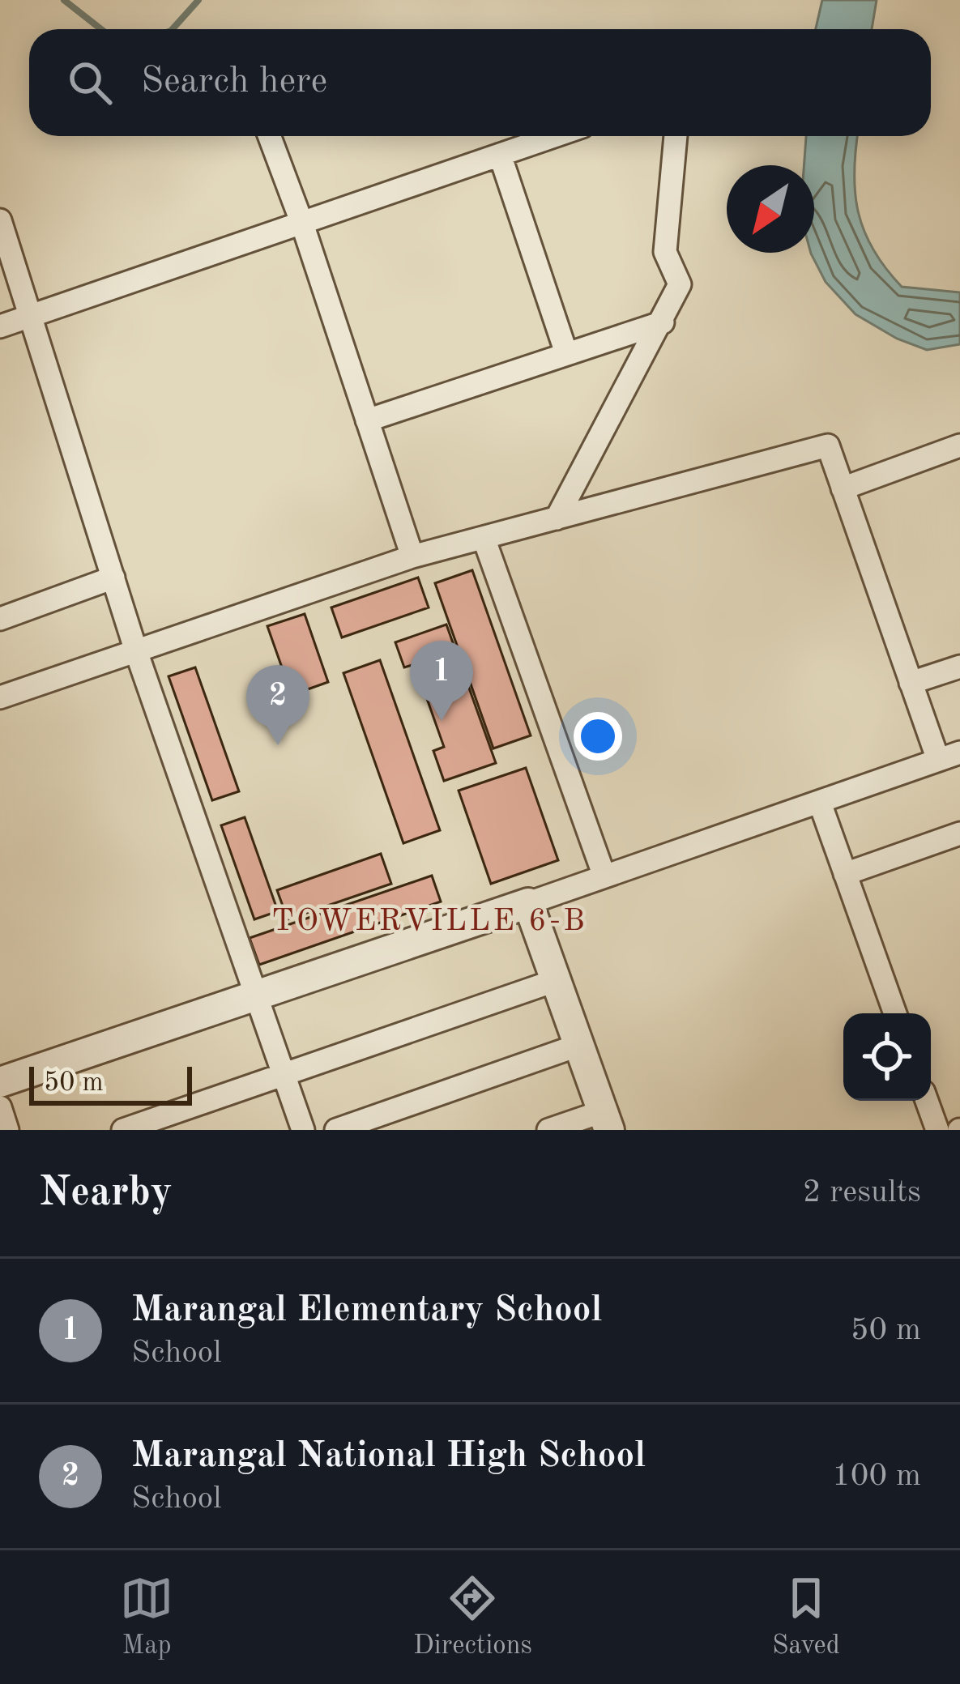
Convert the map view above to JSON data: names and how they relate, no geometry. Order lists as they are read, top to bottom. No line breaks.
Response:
{"districts":["TOWERVILLE 6-B"],"scale_bar":"50 m","north":"bottom left","page":{"search":"Search here","pins":["1","2"],"scale":"50 m","heading":["Nearby","2 results"],"list":[{"mark":"1","name":"Marangal Elementary School","note":"School","value":"50 m"},{"mark":"2","name":"Marangal National High School","note":"School","value":"100 m"}],"nav":["Map","Directions","Saved"]}}
